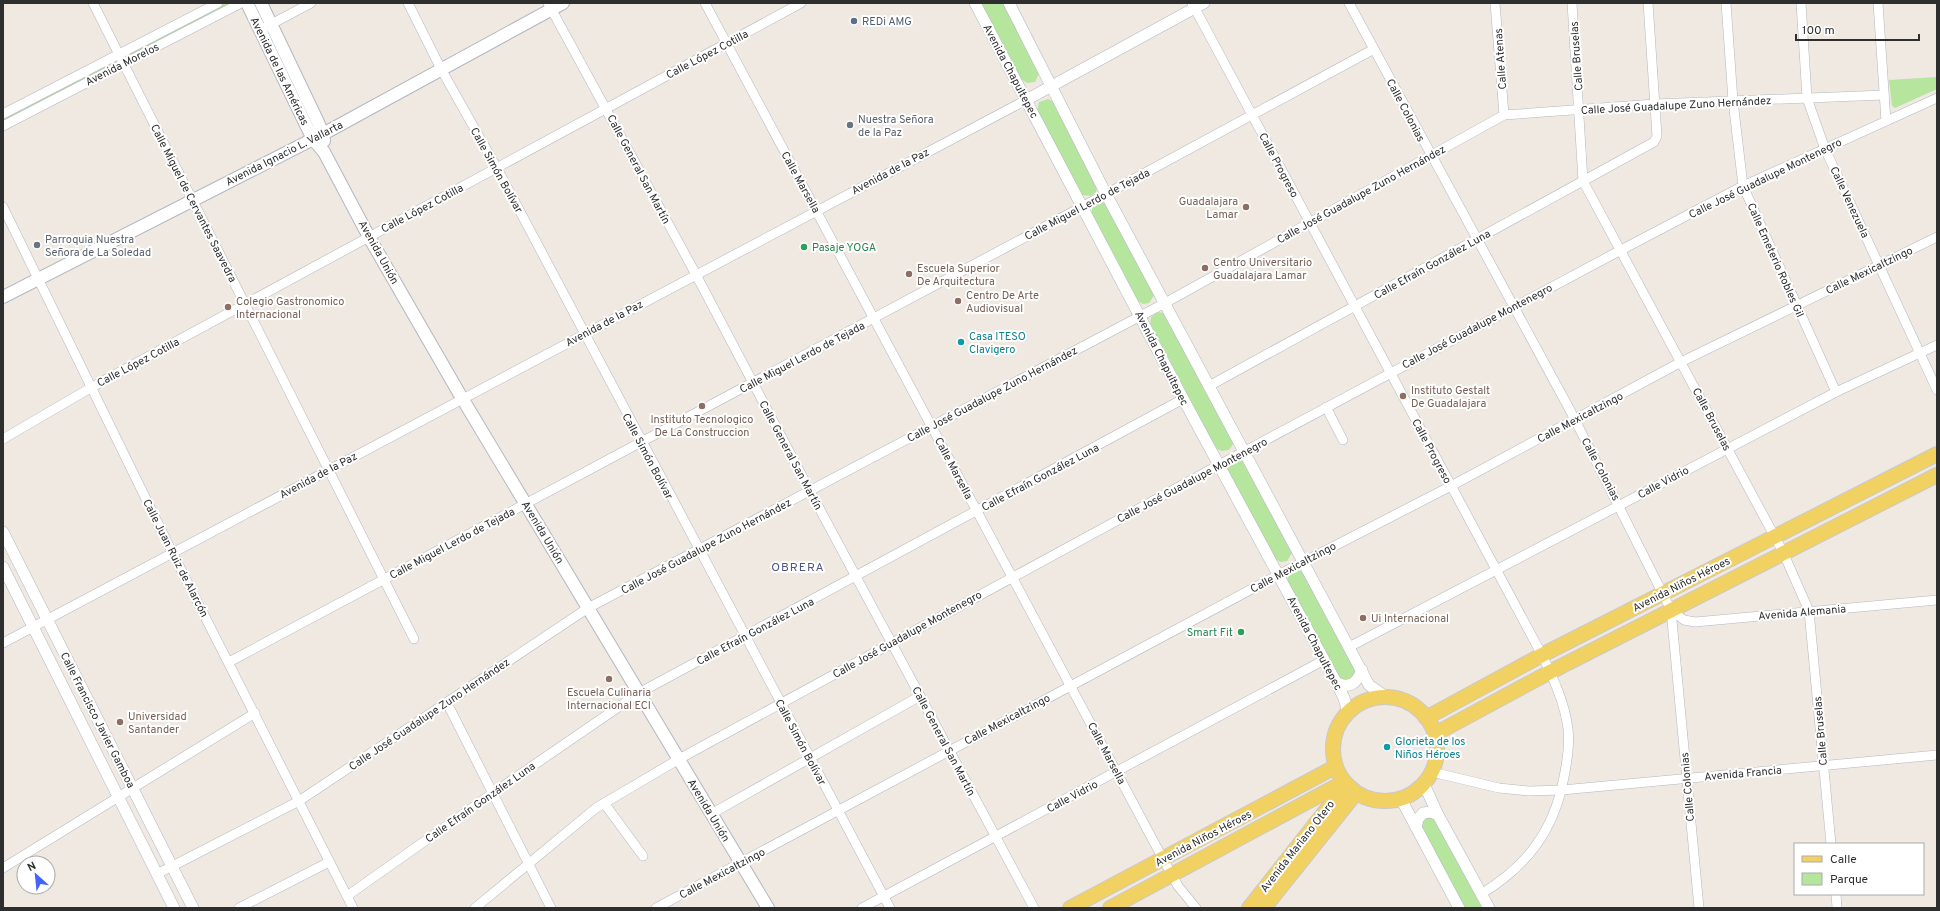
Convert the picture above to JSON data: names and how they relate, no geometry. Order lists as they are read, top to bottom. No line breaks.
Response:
{"streets":{"main road":["Avenida de las Américas","Avenida Ignacio L. Vallarta","Avenida Unión","Avenida Niños Héroes","Avenida Mariano Otero"],"street":["Calle López Cotilla","Calle Bruselas","Calle Atenas","Avenida Morelos","Avenida Chapultepec","Calle José Guadalupe Zuno Hernández","Calle Colonias","Calle Progreso","Calle General San Martín","Calle Simón Bolívar","Avenida de la Paz","Calle José Guadalupe Montenegro","Calle Marsella","Calle Venezuela","Calle Miguel de Cervantes Saavedra","Calle Miguel Lerdo de Tejada","Calle Emeterio Robles Gil","Calle Efraín González Luna","Calle Mexicaltzingo","Calle Vidrio","Calle Juan Ruiz de Alarcón","Avenida Alemania","Calle Francisco Javier Gamboa","Avenida Francia"]},"crossings":[["Calle López Cotilla","Calle General San Martín"],["Calle López Cotilla","Calle Simón Bolívar"],["Calle López Cotilla","Calle Marsella"],["Calle López Cotilla","Calle Miguel de Cervantes Saavedra"],["Calle López Cotilla","Avenida Unión"],["Calle López Cotilla","Calle Juan Ruiz de Alarcón"],["Calle Bruselas","Calle José Guadalupe Zuno Hernández"],["Calle Bruselas","Calle José Guadalupe Montenegro"],["Calle Bruselas","Calle Efraín González Luna"],["Calle Bruselas","Calle Mexicaltzingo"],["Calle Bruselas","Calle Vidrio"],["Calle Bruselas","Avenida Niños Héroes"],["Calle Bruselas","Avenida Alemania"],["Calle Bruselas","Avenida Francia"],["Calle Atenas","Calle José Guadalupe Zuno Hernández"],["Avenida Morelos","Calle Miguel de Cervantes Saavedra"],["Avenida de las Américas","Avenida Ignacio L. Vallarta"],["Avenida de las Américas","Avenida Unión"],["Avenida Chapultepec","Calle José Guadalupe Zuno Hernández"],["Avenida Chapultepec","Avenida de la Paz"],["Avenida Chapultepec","Calle José Guadalupe Montenegro"],["Avenida Chapultepec","Calle Miguel Lerdo de Tejada"],["Avenida Chapultepec","Calle Efraín González Luna"],["Avenida Chapultepec","Calle Mexicaltzingo"],["Avenida Chapultepec","Calle Vidrio"],["Avenida Chapultepec","Avenida Niños Héroes"],["Avenida Chapultepec","Avenida Francia"],["Avenida Chapultepec","Avenida Mariano Otero"],["Calle José Guadalupe Zuno Hernández","Calle Colonias"],["Calle José Guadalupe Zuno Hernández","Calle Progreso"],["Calle José Guadalupe Zuno Hernández","Calle General San Martín"],["Calle José Guadalupe Zuno Hernández","Calle Simón Bolívar"],["Calle José Guadalupe Zuno Hernández","Calle Marsella"],["Calle José Guadalupe Zuno Hernández","Calle Venezuela"],["Calle José Guadalupe Zuno Hernández","Avenida Unión"],["Calle José Guadalupe Zuno Hernández","Calle Emeterio Robles Gil"],["Calle José Guadalupe Zuno Hernández","Calle Efraín González Luna"],["Calle José Guadalupe Zuno Hernández","Calle Juan Ruiz de Alarcón"],["Calle José Guadalupe Zuno Hernández","Calle Francisco Javier Gamboa"],["Calle Colonias","Calle José Guadalupe Montenegro"],["Calle Colonias","Calle Miguel Lerdo de Tejada"],["Calle Colonias","Calle Efraín González Luna"],["Calle Colonias","Calle Mexicaltzingo"],["Calle Colonias","Calle Vidrio"],["Calle Colonias","Avenida Niños Héroes"],["Calle Colonias","Avenida Alemania"],["Calle Colonias","Avenida Francia"],["Avenida Ignacio L. Vallarta","Calle General San Martín"],["Avenida Ignacio L. Vallarta","Calle Simón Bolívar"],["Avenida Ignacio L. Vallarta","Calle Miguel de Cervantes Saavedra"],["Avenida Ignacio L. Vallarta","Avenida Unión"],["Avenida Ignacio L. Vallarta","Calle Juan Ruiz de Alarcón"],["Calle Progreso","Avenida de la Paz"],["Calle Progreso","Calle José Guadalupe Montenegro"],["Calle Progreso","Calle Miguel Lerdo de Tejada"],["Calle Progreso","Calle Efraín González Luna"],["Calle Progreso","Calle Mexicaltzingo"],["Calle Progreso","Calle Vidrio"],["Calle Progreso","Avenida Niños Héroes"],["Calle Progreso","Avenida Francia"],["Calle General San Martín","Avenida de la Paz"],["Calle General San Martín","Calle José Guadalupe Montenegro"],["Calle General San Martín","Calle Miguel Lerdo de Tejada"],["Calle General San Martín","Calle Efraín González Luna"],["Calle General San Martín","Calle Mexicaltzingo"],["Calle General San Martín","Calle Vidrio"],["Calle Simón Bolívar","Avenida de la Paz"],["Calle Simón Bolívar","Calle José Guadalupe Montenegro"],["Calle Simón Bolívar","Calle Miguel Lerdo de Tejada"],["Calle Simón Bolívar","Calle Efraín González Luna"],["Calle Simón Bolívar","Calle Mexicaltzingo"],["Calle Simón Bolívar","Calle Vidrio"],["Avenida de la Paz","Calle Marsella"],["Avenida de la Paz","Calle Miguel de Cervantes Saavedra"],["Avenida de la Paz","Avenida Unión"],["Avenida de la Paz","Calle Juan Ruiz de Alarcón"],["Avenida de la Paz","Calle Francisco Javier Gamboa"],["Calle José Guadalupe Montenegro","Calle Marsella"],["Calle José Guadalupe Montenegro","Calle Venezuela"],["Calle José Guadalupe Montenegro","Avenida Unión"],["Calle José Guadalupe Montenegro","Calle Emeterio Robles Gil"],["Calle Marsella","Calle Miguel Lerdo de Tejada"],["Calle Marsella","Calle Efraín González Luna"],["Calle Marsella","Calle Mexicaltzingo"],["Calle Marsella","Calle Vidrio"],["Calle Marsella","Avenida Niños Héroes"],["Calle Venezuela","Calle Mexicaltzingo"],["Calle Venezuela","Calle Vidrio"],["Calle Miguel de Cervantes Saavedra","Calle Miguel Lerdo de Tejada"],["Calle Miguel Lerdo de Tejada","Avenida Unión"],["Calle Miguel Lerdo de Tejada","Calle Juan Ruiz de Alarcón"],["Avenida Unión","Calle Efraín González Luna"],["Avenida Unión","Calle Mexicaltzingo"],["Calle Emeterio Robles Gil","Calle Mexicaltzingo"],["Calle Emeterio Robles Gil","Calle Vidrio"],["Calle Efraín González Luna","Calle Juan Ruiz de Alarcón"],["Avenida Niños Héroes","Avenida Alemania"],["Avenida Niños Héroes","Avenida Francia"],["Avenida Niños Héroes","Avenida Mariano Otero"],["Avenida Francia","Avenida Mariano Otero"]],"districts":["OBRERA"],"places":["REDi AMG","Nuestra Señora de la Paz","Guadalajara Lamar","Parroquia Nuestra Señora de La Soledad","Pasaje YOGA","Centro Universitario Guadalajara Lamar","Escuela Superior De Arquitectura","Centro De Arte Audiovisual","Colegio Gastronomico Internacional","Casa ITESO Clavigero","Instituto Gestalt De Guadalajara","Instituto Tecnologico De La Construccion","Ui Internacional","Smart Fit","Escuela Culinaria Internacional ECI","Universidad Santander","Glorieta de los Niños Héroes"],"legend":["Calle","Parque"],"scale_bar":"100 m","north":"top left"}
